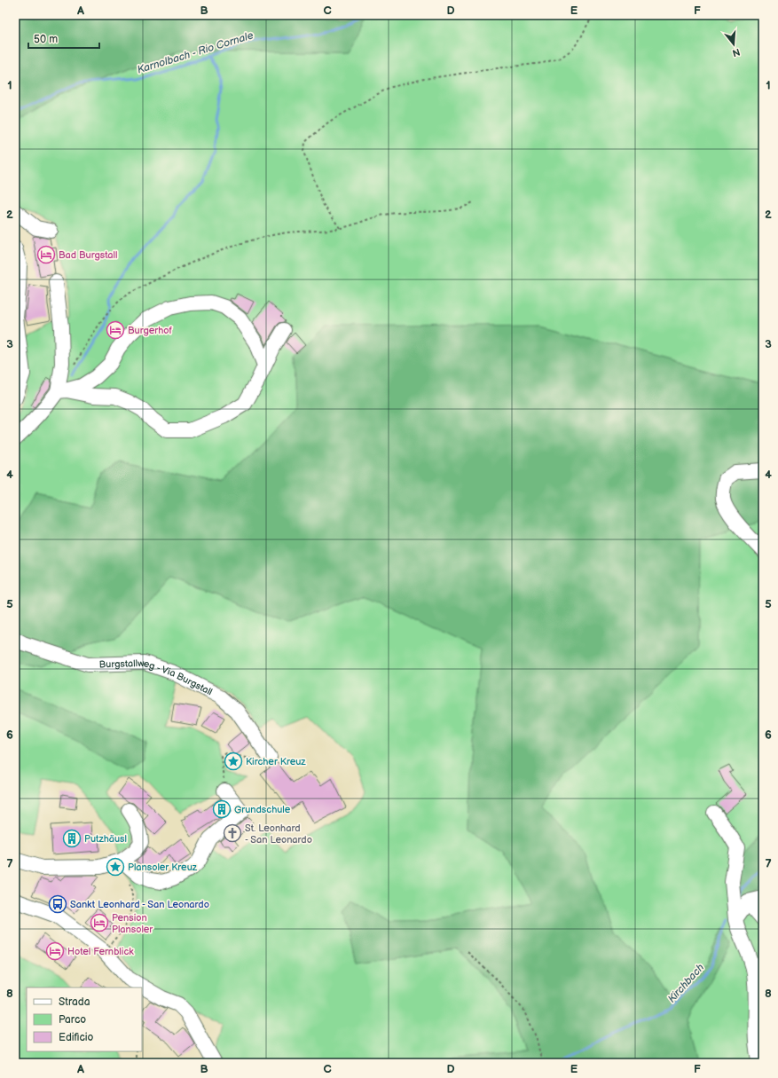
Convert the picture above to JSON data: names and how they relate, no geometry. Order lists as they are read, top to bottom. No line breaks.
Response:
{"streets":{"street":["Burgstallweg - Via Burgstall"]},"water":["Karnolbach - Rio Cornale","Kirchbach"],"places":{"hotel":["Bad Burgstall","Burgerhof","Pension Plansoler","Hotel Fernblick"],"place":["Kircher Kreuz","Plansoler Kreuz"],"building":["Grundschule","Putzhäusl"],"church":["St. Leonhard - San Leonardo"],"bus stop":["Sankt Leonhard - San Leonardo"]},"legend":["Strada","Parco","Edificio"],"scale_bar":"50 m","north":"bottom","grid":{"columns":["A","B","C","D","E","F"],"rows":["1","2","3","4","5","6","7","8"]}}
